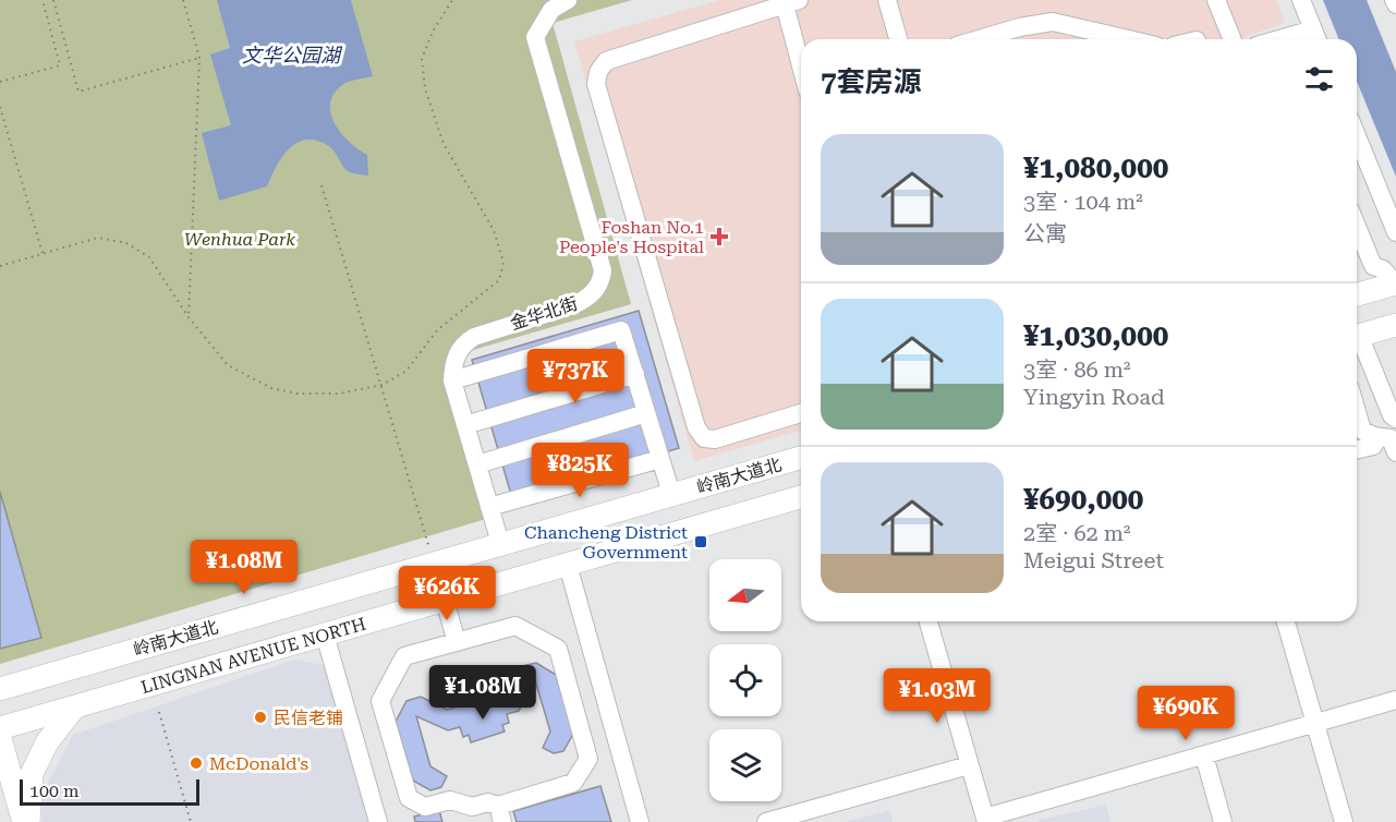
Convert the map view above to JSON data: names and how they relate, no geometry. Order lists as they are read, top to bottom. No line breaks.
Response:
{"streets":{"main road":["岭南大道北","LINGNAN AVENUE NORTH"],"street":["金华北街"]},"water":["文华公园湖"],"parks":["Wenhua Park"],"places":{"health":["Foshan No.1 People's Hospital"],"transit":["Chancheng District Government"],"other":["民信老铺","McDonald's"]},"scale_bar":"100 m","north":"left","page":{"heading":"7套房源","list":[{"name":"¥1,080,000","note":"3室 · 104 m² · 公寓"},{"name":"¥1,030,000","note":"3室 · 86 m² · Yingyin Road"},{"name":"¥690,000","note":"2室 · 62 m² · Meigui Street"}],"price":["¥737K","¥825K","¥1.08M","¥626K","¥1.08M","¥1.03M","¥690K"],"scale":"100 m"}}
